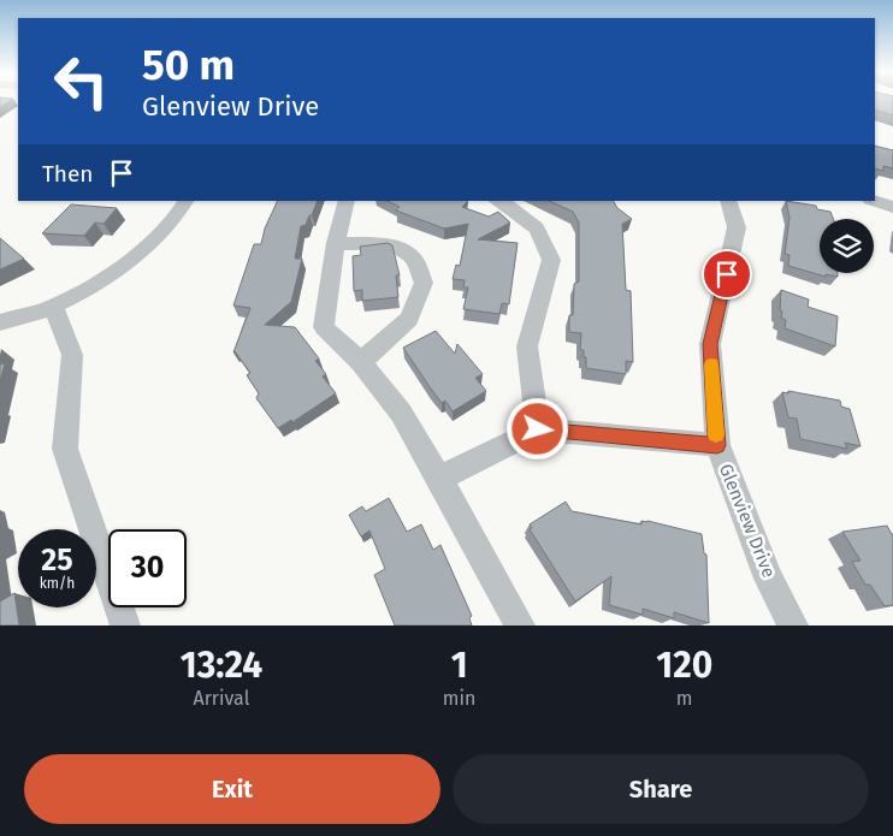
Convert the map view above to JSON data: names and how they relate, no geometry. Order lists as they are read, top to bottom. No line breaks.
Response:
{"streets":{"street":["Glenview Drive"]},"page":{"turn":["50 m","Glenview Drive"],"then":"Then","speed":"25 km/h","limit":"30","eta":["13:24","Arrival","1","min","120","m"],"buttons":["Exit","Share"]}}
